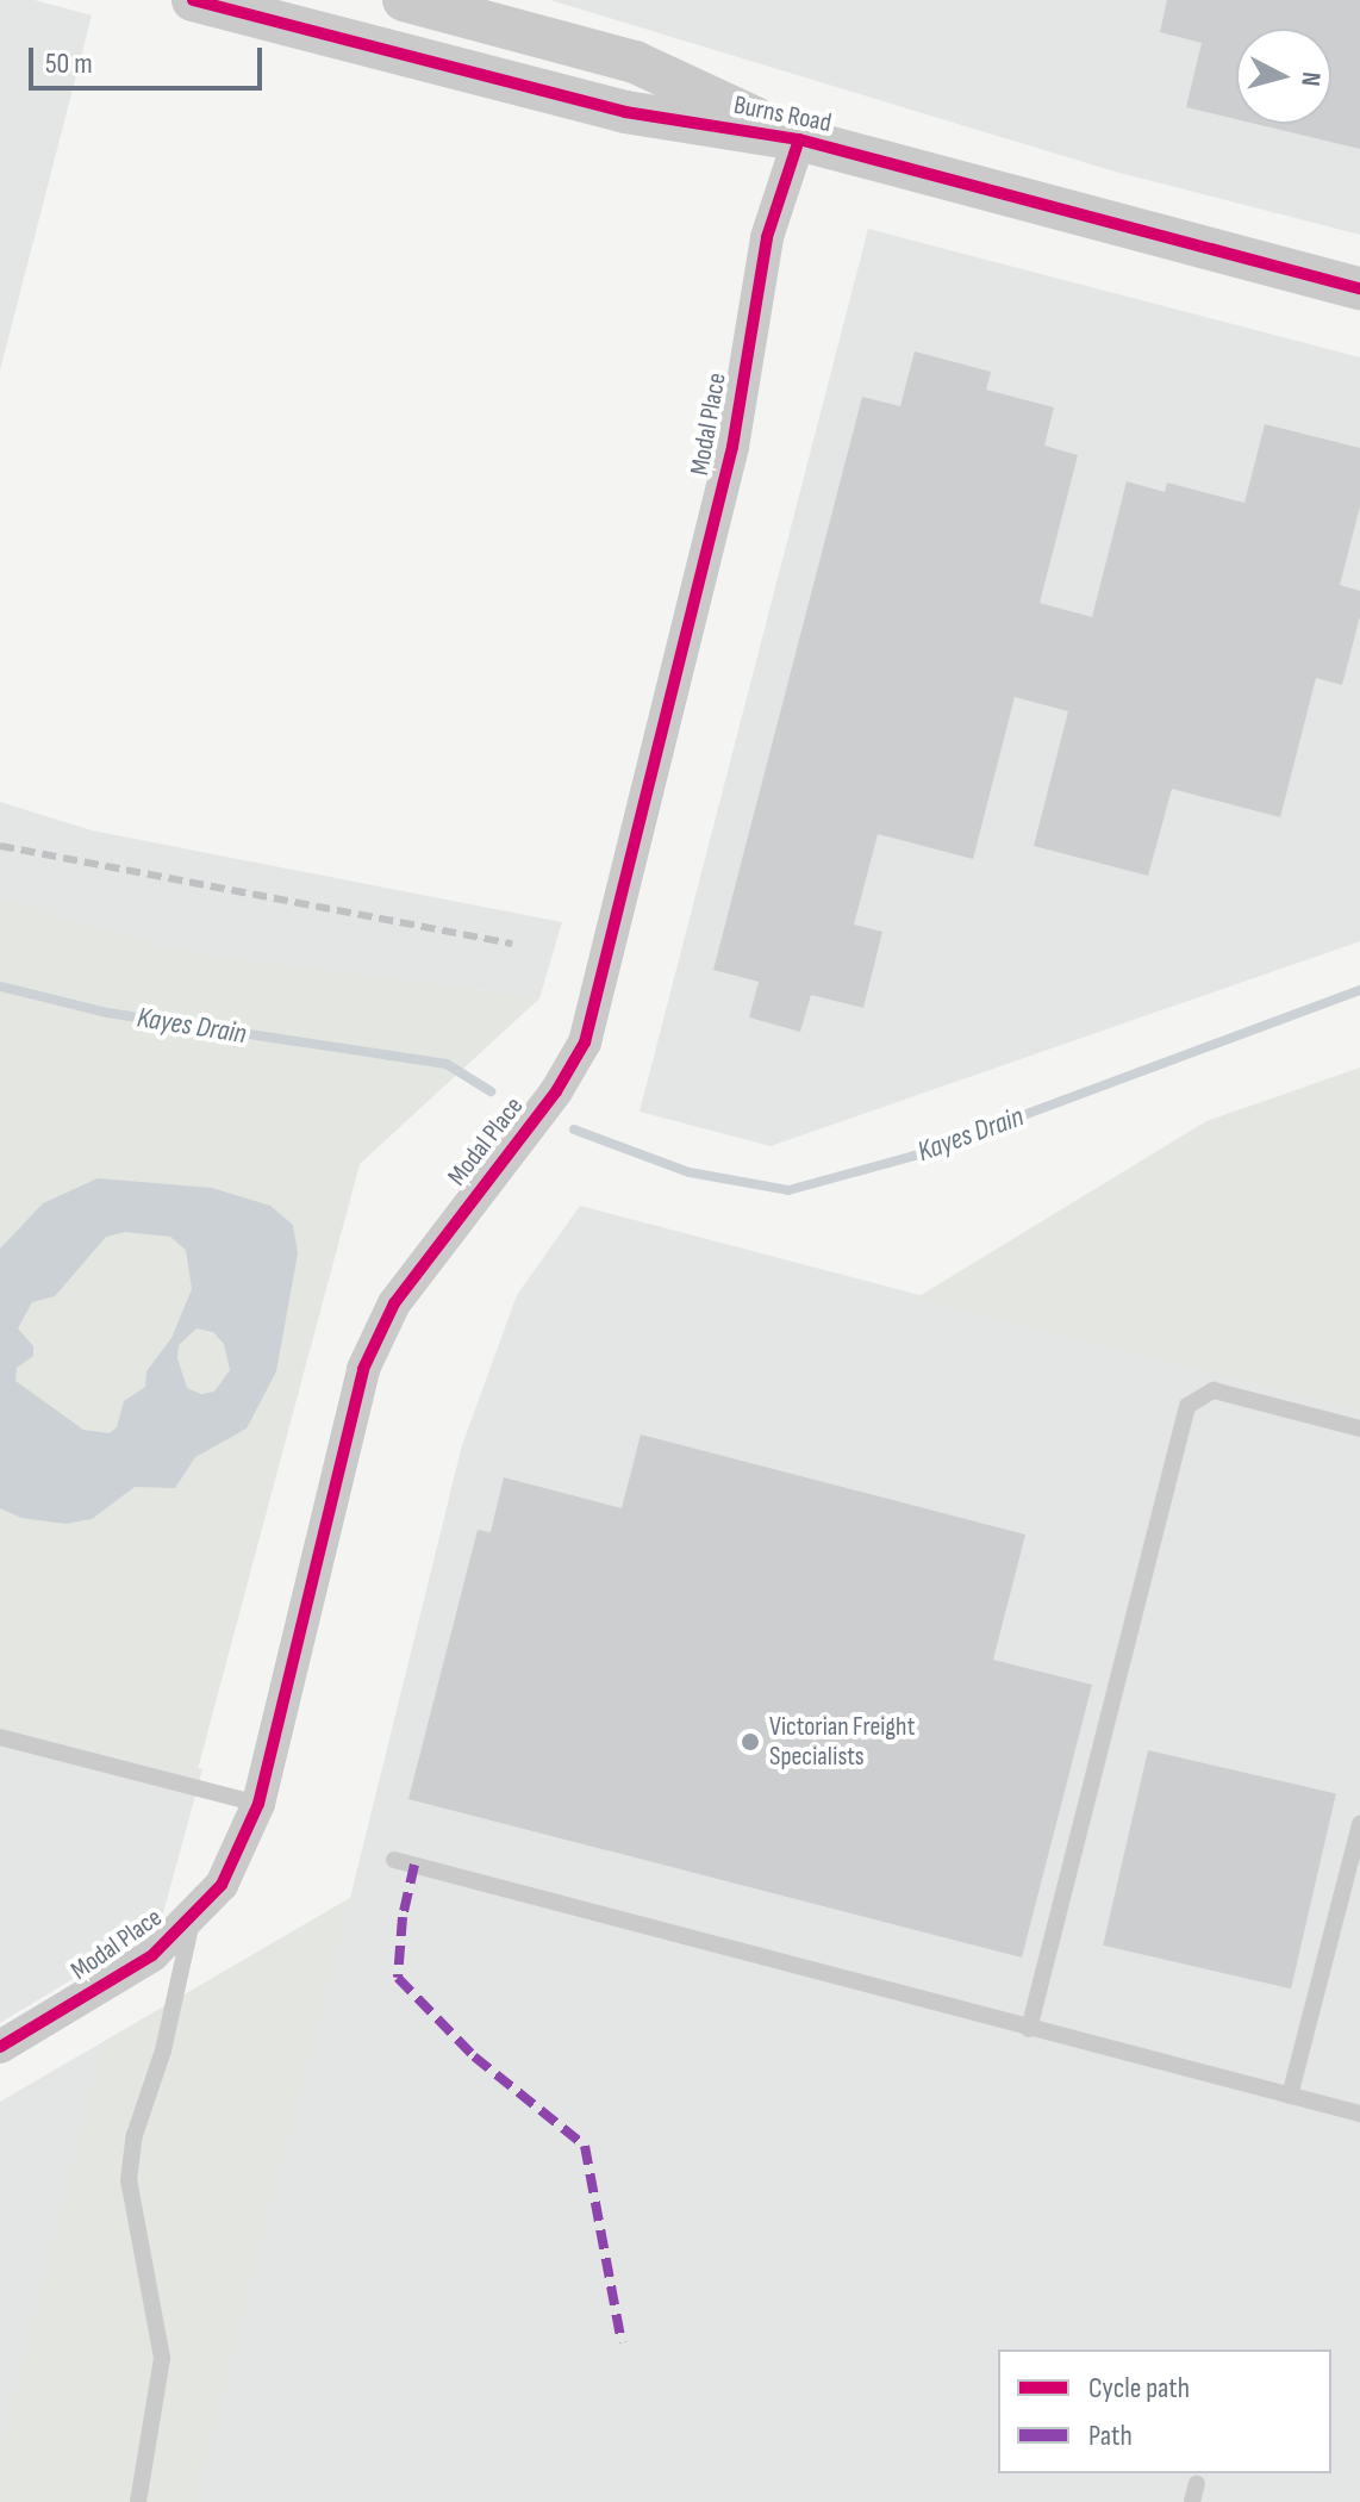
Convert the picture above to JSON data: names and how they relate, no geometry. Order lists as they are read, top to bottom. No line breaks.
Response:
{"streets":{"street":["Burns Road","Modal Place"]},"crossings":[["Burns Road","Modal Place"]],"water":["Kayes Drain"],"places":["Victorian Freight Specialists"],"legend":["Cycle path","Path"],"scale_bar":"50 m","north":"right"}
